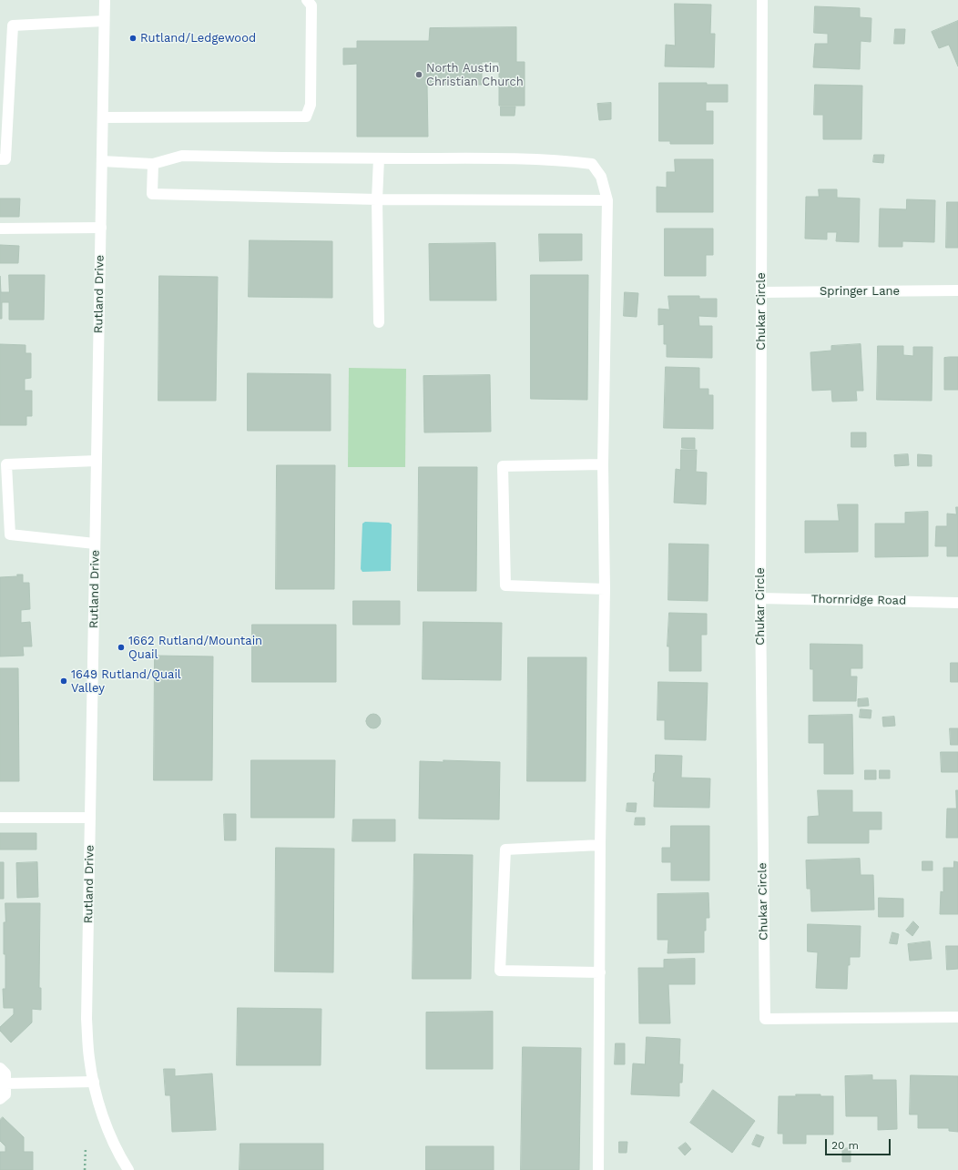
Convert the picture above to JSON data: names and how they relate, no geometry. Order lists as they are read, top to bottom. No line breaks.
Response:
{"streets":{"street":["Springer Lane","Rutland Drive","Chukar Circle","Thornridge Road"]},"crossings":[["Springer Lane","Chukar Circle"],["Chukar Circle","Thornridge Road"]],"places":["Rutland/Ledgewood","North Austin Christian Church","1662 Rutland/Mountain Quail","1649 Rutland/Quail Valley"],"scale_bar":"20 m"}
